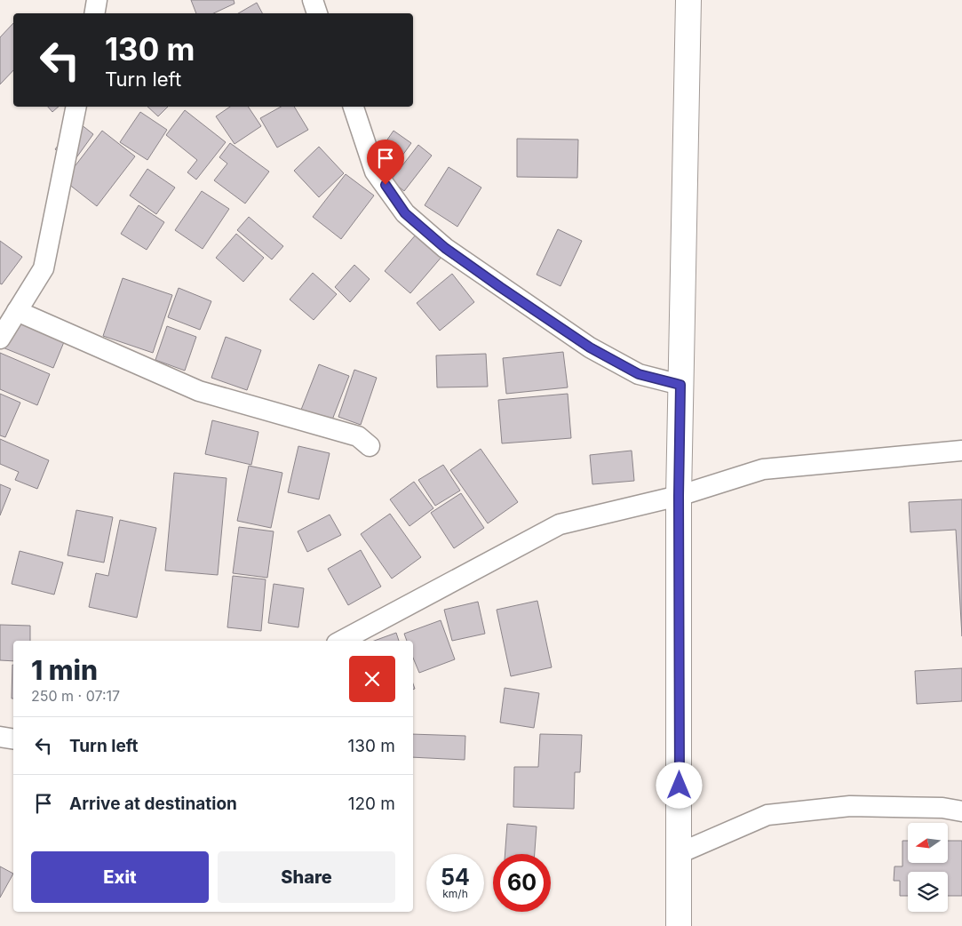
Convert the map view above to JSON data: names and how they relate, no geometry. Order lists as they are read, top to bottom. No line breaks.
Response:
{"north":"left","page":{"turn":["130 m","Turn left"],"heading":["1 min","250 m · 07:17"],"list":[{"name":"Turn left","value":"130 m"},{"name":"Arrive at destination","value":"120 m"}],"buttons":["Exit","Share"],"speed":"54 km/h","limit":"60"}}
